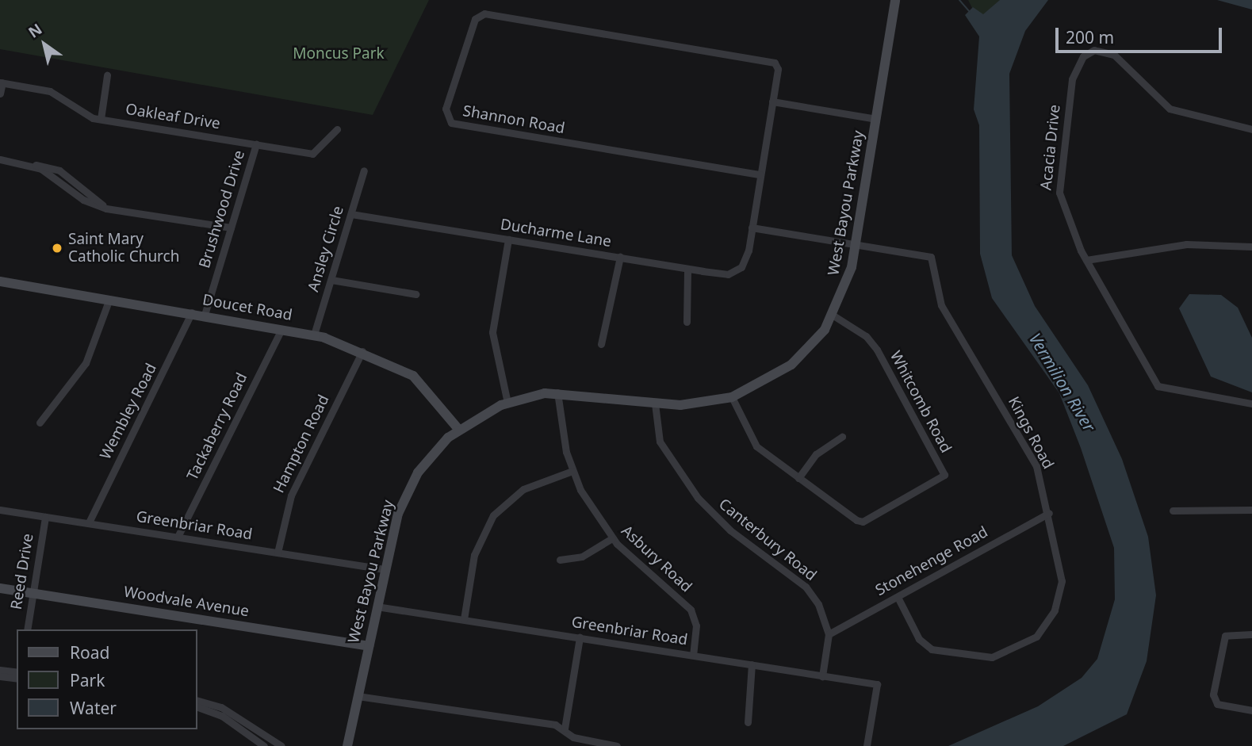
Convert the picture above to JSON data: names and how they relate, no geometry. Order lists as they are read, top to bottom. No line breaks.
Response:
{"streets":{"street":["Oakleaf Drive","Shannon Road","Acacia Drive","West Bayou Parkway","Brushwood Drive","Ducharme Lane","Ansley Circle","Doucet Road","Whitcomb Road","Wembley Road","Tackaberry Road","Kings Road","Hampton Road","Greenbriar Road","Canterbury Road","Asbury Road","Stonehenge Road","Reed Drive","Woodvale Avenue"]},"crossings":[["Oakleaf Drive","Brushwood Drive"],["Shannon Road","Ducharme Lane"],["Shannon Road","Kings Road"],["West Bayou Parkway","Doucet Road"],["West Bayou Parkway","Whitcomb Road"],["West Bayou Parkway","Kings Road"],["West Bayou Parkway","Greenbriar Road"],["West Bayou Parkway","Canterbury Road"],["West Bayou Parkway","Asbury Road"],["West Bayou Parkway","Woodvale Avenue"],["Brushwood Drive","Doucet Road"],["Ducharme Lane","Ansley Circle"],["Ansley Circle","Doucet Road"],["Doucet Road","Wembley Road"],["Doucet Road","Tackaberry Road"],["Doucet Road","Hampton Road"],["Wembley Road","Greenbriar Road"],["Tackaberry Road","Greenbriar Road"],["Kings Road","Stonehenge Road"],["Hampton Road","Greenbriar Road"],["Greenbriar Road","Asbury Road"],["Greenbriar Road","Reed Drive"],["Canterbury Road","Stonehenge Road"],["Reed Drive","Woodvale Avenue"]],"water":["Vermilion River"],"parks":["Moncus Park"],"places":["Saint Mary Catholic Church"],"legend":["Road","Park","Water"],"scale_bar":"200 m","north":"top left"}
